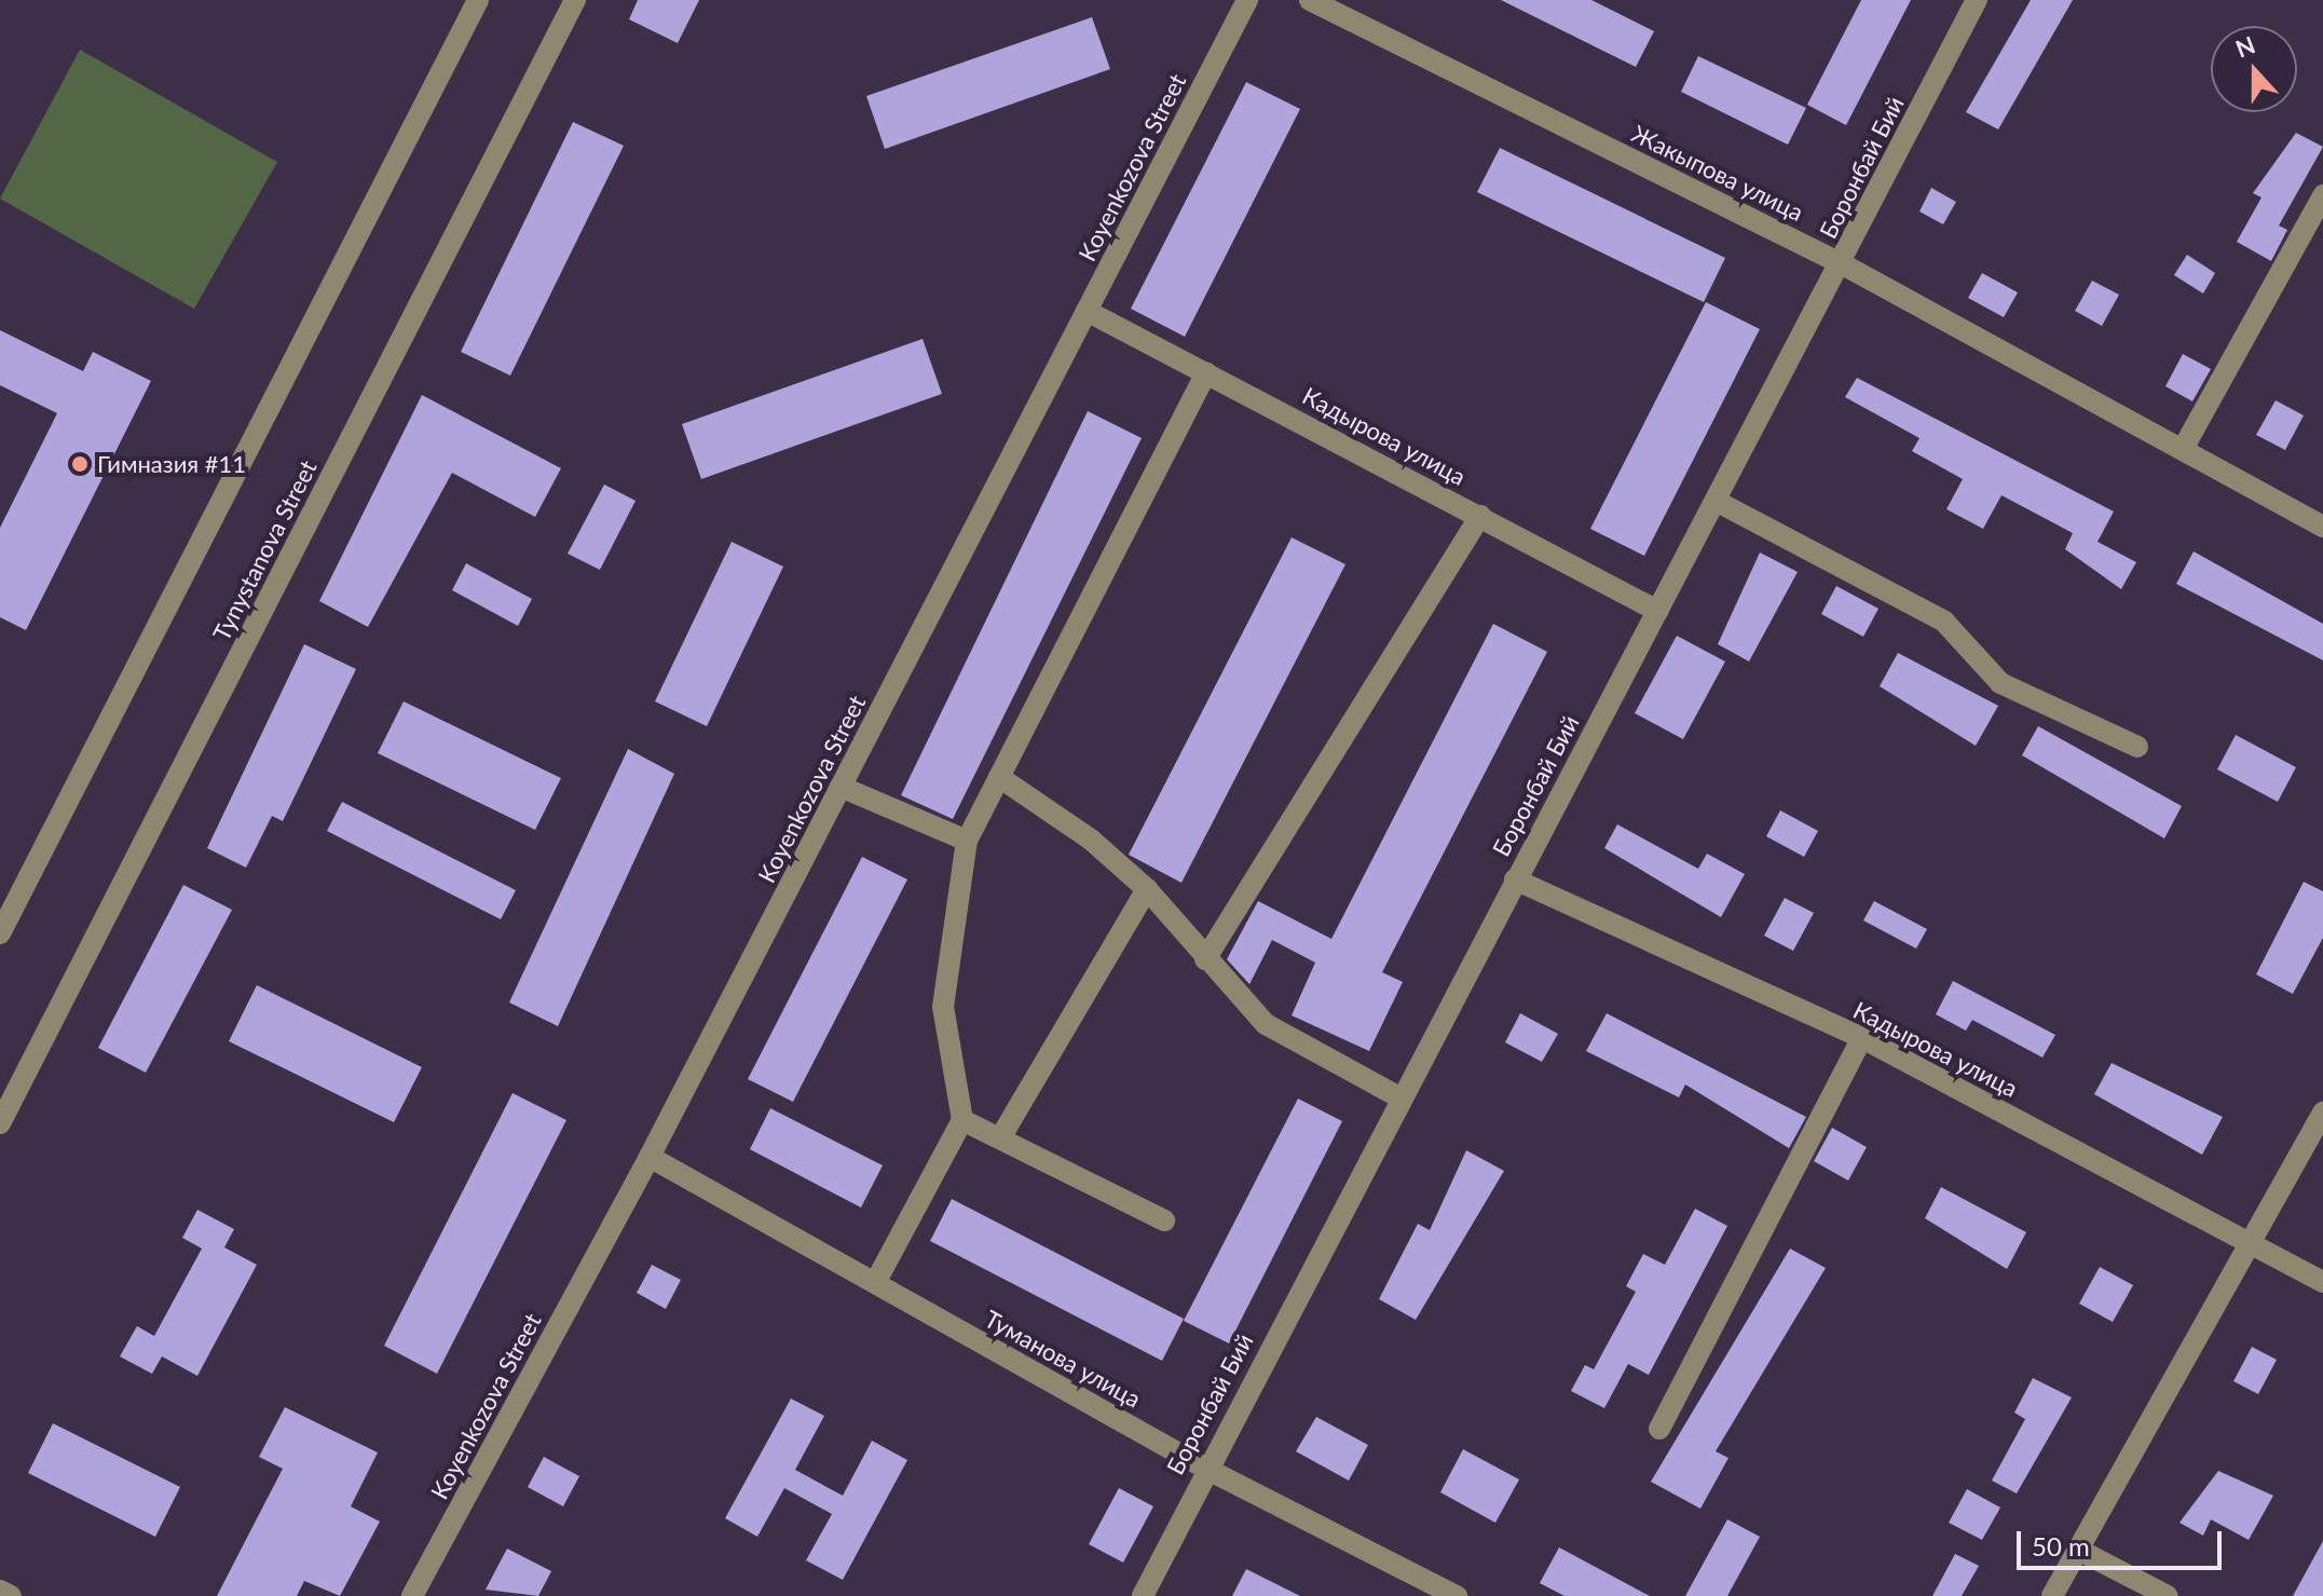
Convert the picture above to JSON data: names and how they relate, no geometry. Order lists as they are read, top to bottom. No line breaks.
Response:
{"streets":{"street":["Koyenkozova Street","Боронбай Бий","Жакыпова улица","Кадырова улица","Tynystanova Street","Туманова улица"]},"crossings":[["Koyenkozova Street","Кадырова улица"],["Koyenkozova Street","Туманова улица"],["Боронбай Бий","Жакыпова улица"],["Боронбай Бий","Кадырова улица"],["Боронбай Бий","Туманова улица"]],"places":["Гимназия #11"],"scale_bar":"50 m","north":"top"}
